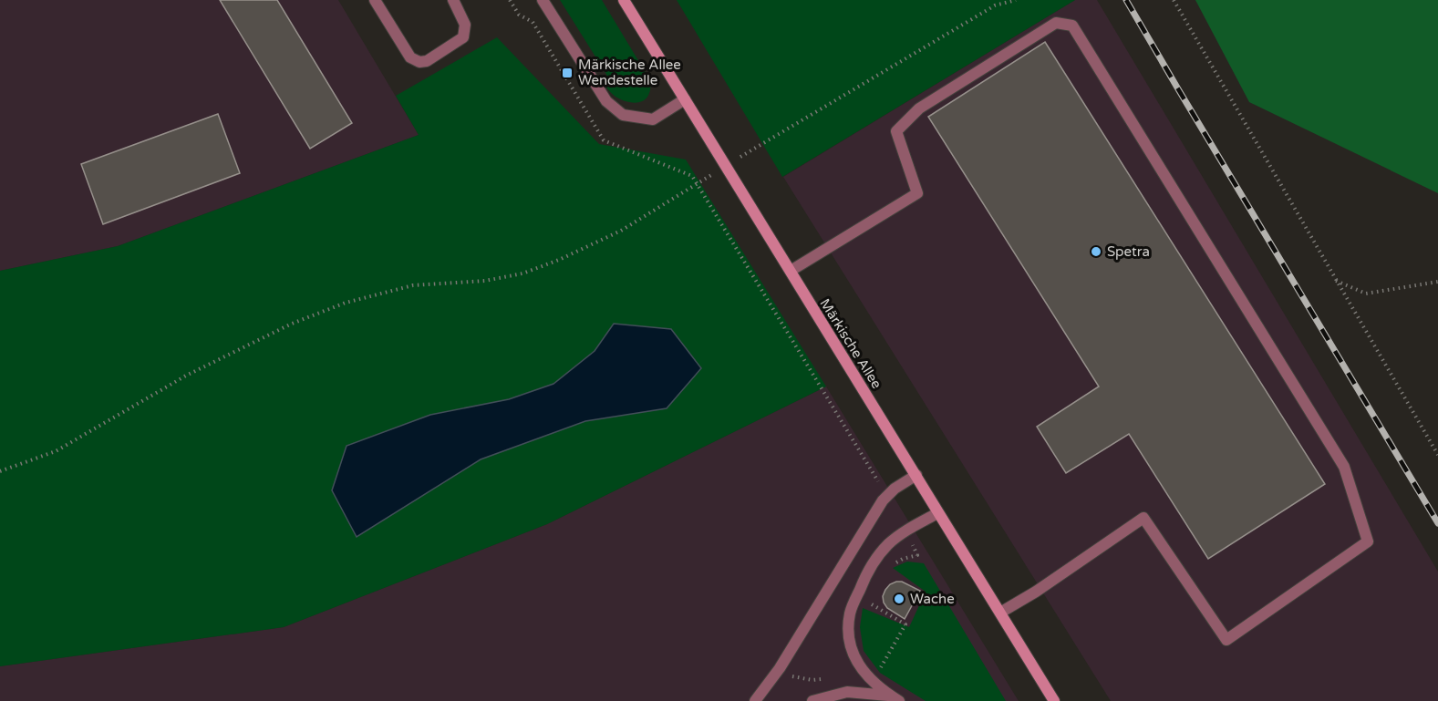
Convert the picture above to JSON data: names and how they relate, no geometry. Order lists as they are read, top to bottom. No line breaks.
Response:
{"streets":{"street":["Märkische Allee"]},"places":{"transit":["Märkische Allee Wendestelle"],"other":["Spetra","Wache"]}}
